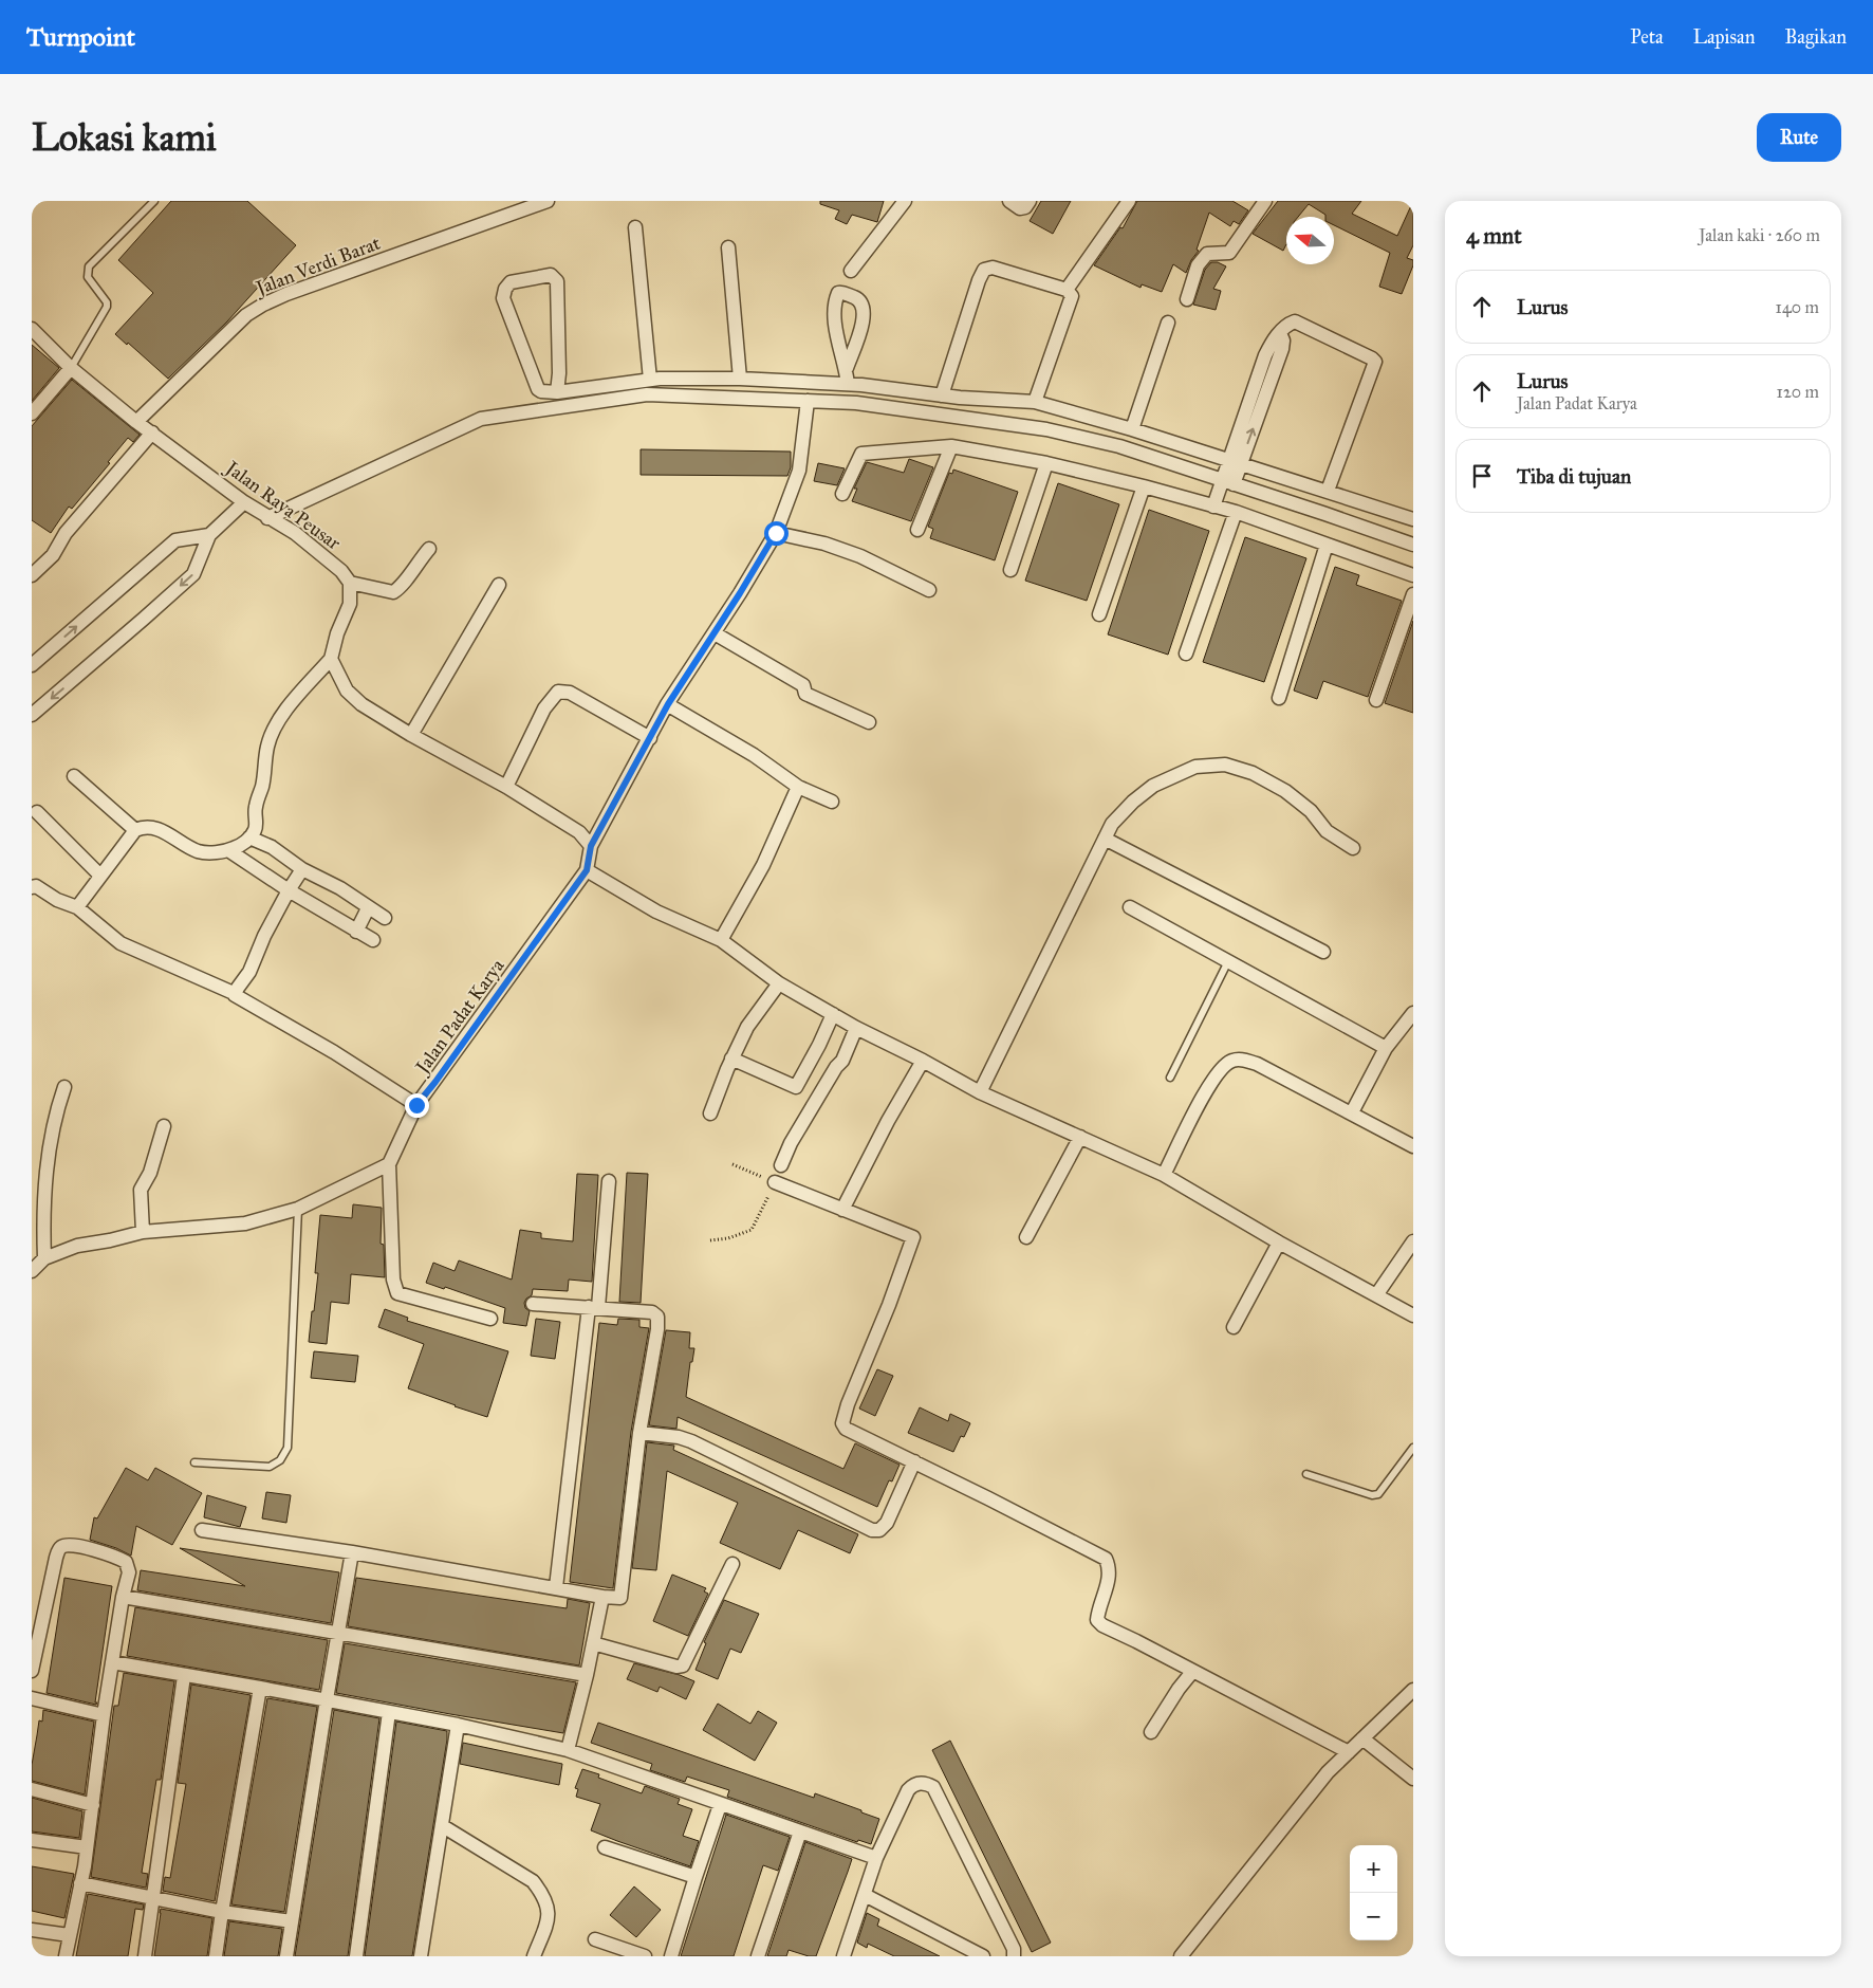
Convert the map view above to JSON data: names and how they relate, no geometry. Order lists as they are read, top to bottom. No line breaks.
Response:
{"streets":{"street":["Jalan Verdi Barat","Jalan Raya Peusar","Jalan Padat Karya"]},"crossings":[["Jalan Verdi Barat","Jalan Raya Peusar"]],"north":"left","page":{"header":"Turnpoint","nav":["Peta","Lapisan","Bagikan"],"buttons":"Rute","title":"Lokasi kami","heading":["4 mnt","Jalan kaki · 260 m"],"list":[["Lurus","140 m"],["Lurus","Jalan Padat Karya","120 m"],"Tiba di tujuan"],"map_buttons":["+","−"]}}
